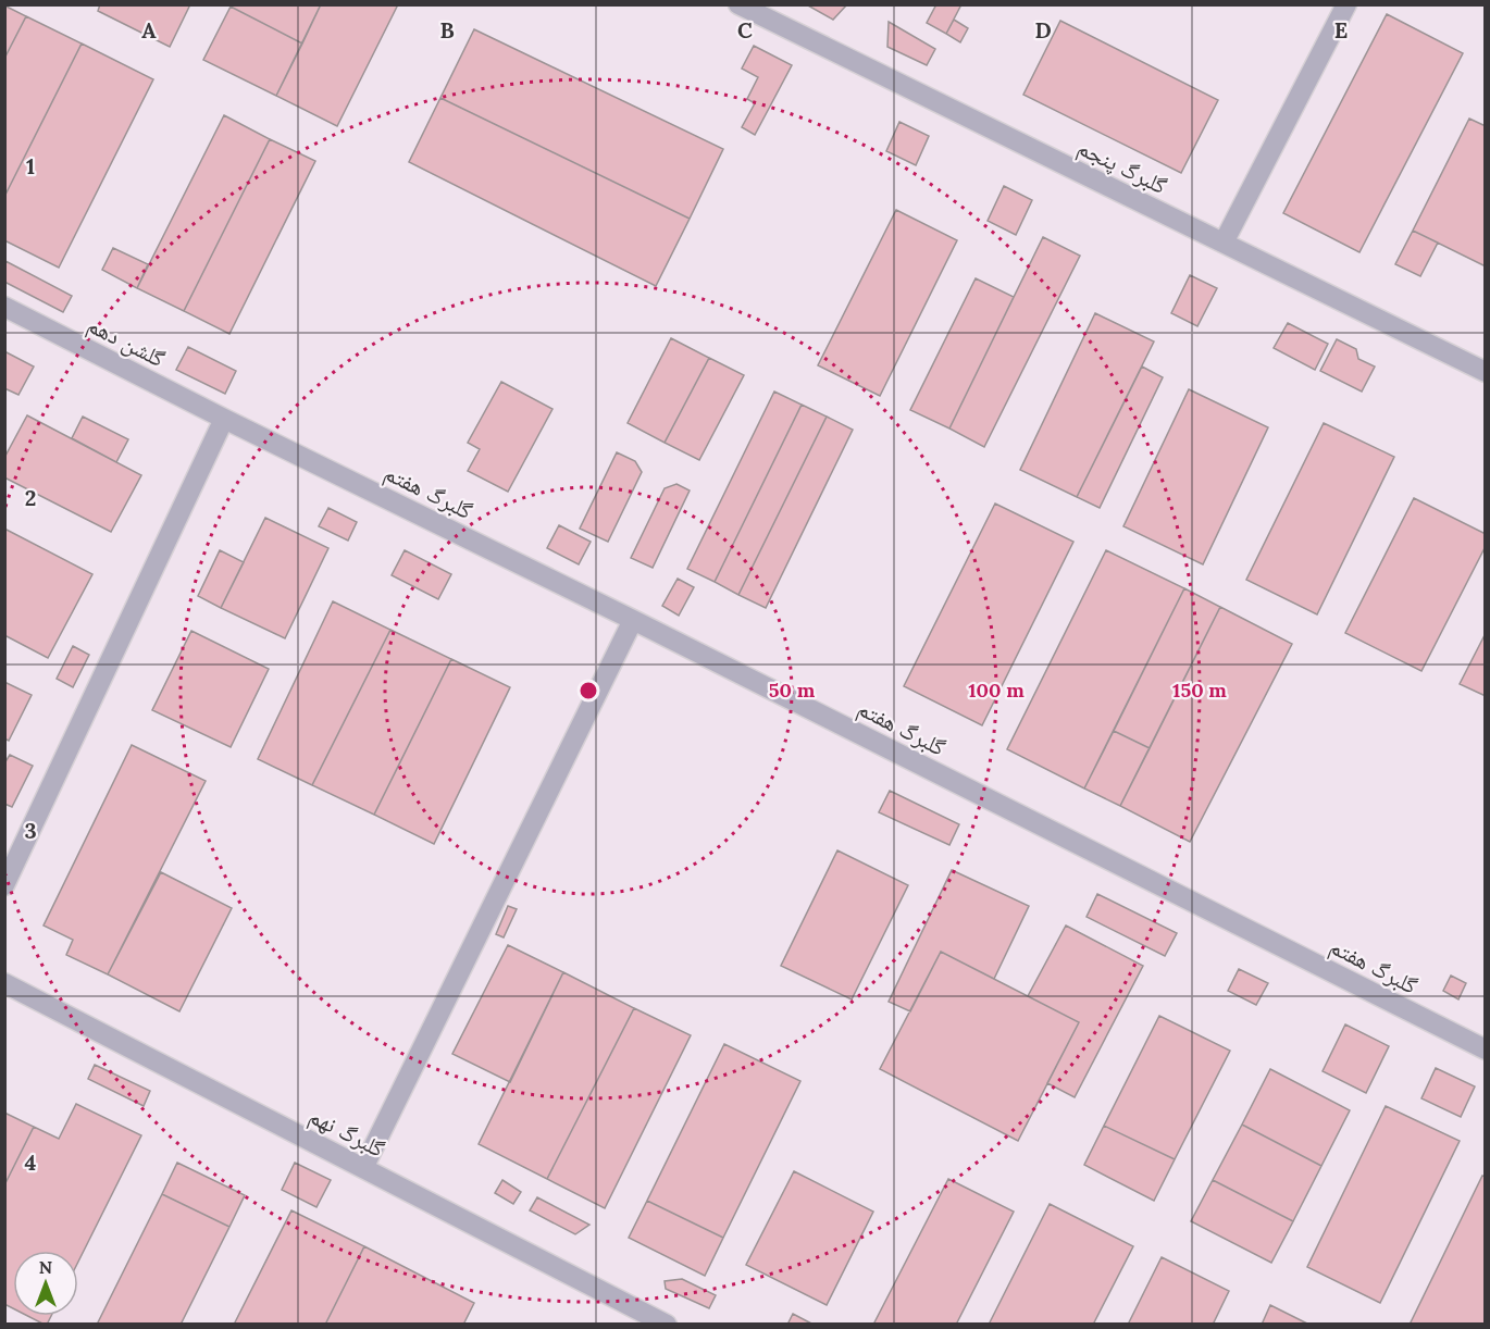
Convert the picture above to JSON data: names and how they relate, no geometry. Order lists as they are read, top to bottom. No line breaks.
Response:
{"streets":{"street":["گلبرگ پنجم","گلشن دهم","گلبرگ هفتم","گلبرگ نهم"]},"crossings":[["گلشن دهم","گلبرگ هفتم"]],"north":"top","grid":{"columns":["A","B","C","D","E"],"rows":["1","2","3","4"]},"rings":["50 m","100 m","150 m"]}
